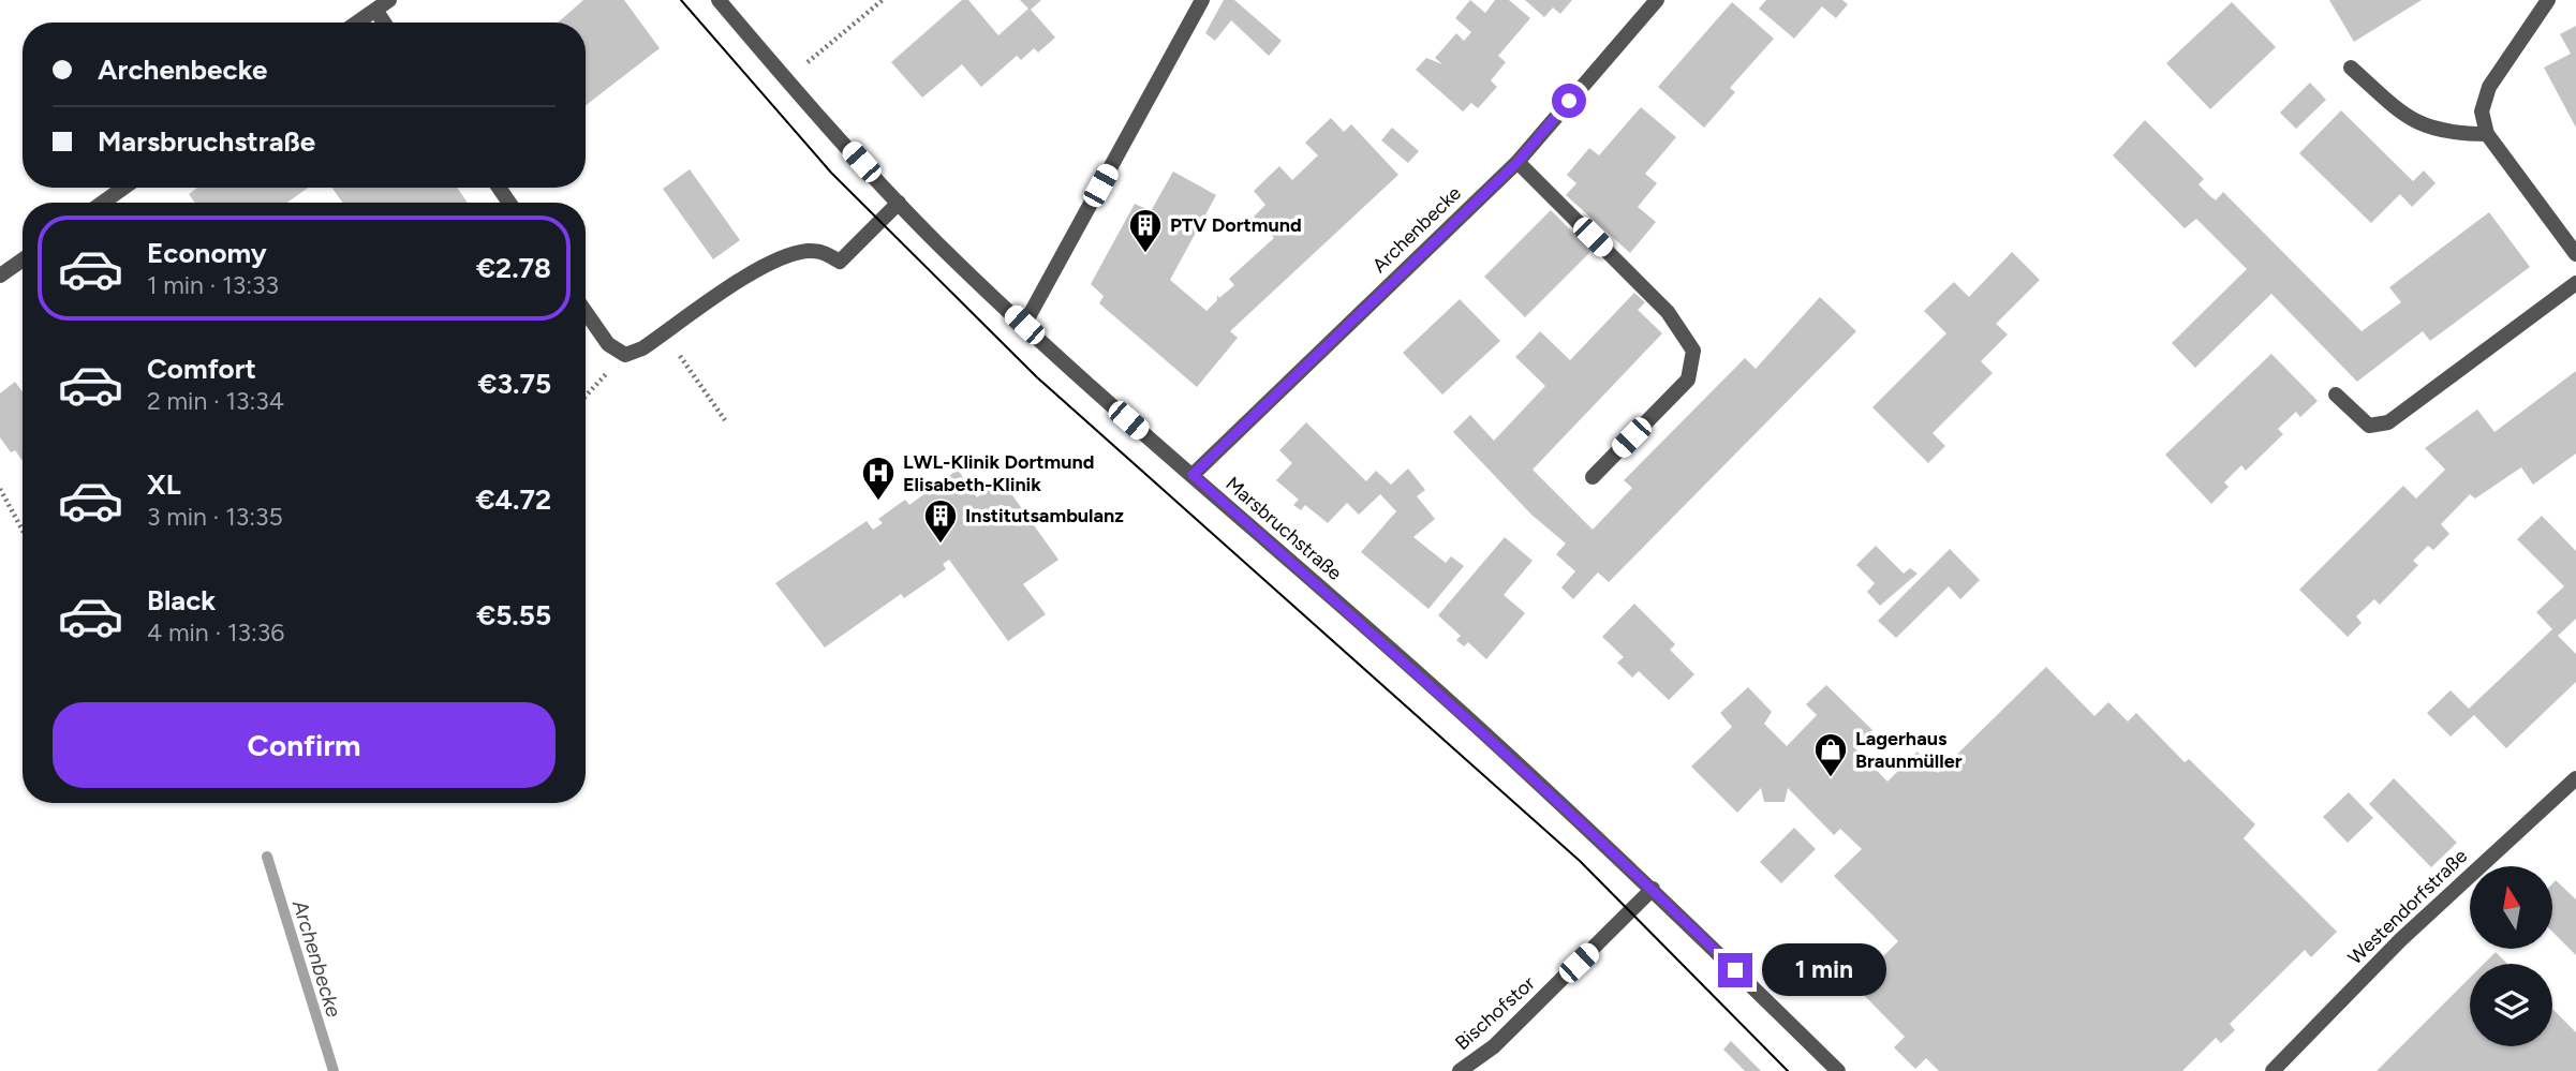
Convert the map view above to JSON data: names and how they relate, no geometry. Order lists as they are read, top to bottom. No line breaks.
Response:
{"streets":{"street":["Archenbecke","Marsbruchstraße","Westendorfstraße","Bischofstor"]},"crossings":[["Archenbecke","Marsbruchstraße"],["Marsbruchstraße","Bischofstor"]],"water":["Archenbecke"],"places":{"building":["PTV Dortmund","Institutsambulanz"],"hospital":["LWL-Klinik Dortmund Elisabeth-Klinik"],"shop":["Lagerhaus Braunmüller"]},"north":"top","page":{"banner":["Archenbecke","Marsbruchstraße"],"list":[{"name":"Economy","note":"1 min · 13:33","value":"€2.78"},{"name":"Comfort","note":"2 min · 13:34","value":"€3.75"},{"name":"XL","note":"3 min · 13:35","value":"€4.72"},{"name":"Black","note":"4 min · 13:36","value":"€5.55"}],"buttons":"Confirm","bubble":"1 min"}}
